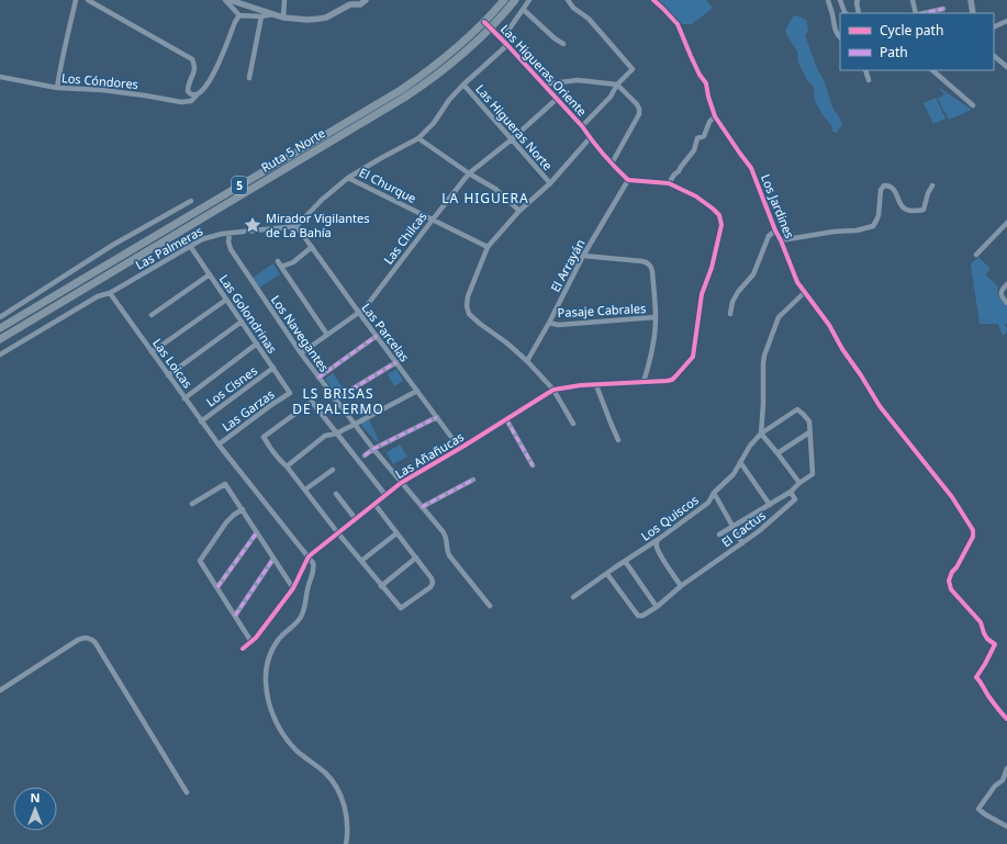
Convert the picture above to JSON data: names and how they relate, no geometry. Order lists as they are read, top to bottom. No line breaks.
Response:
{"streets":{"highway":["Ruta 5 Norte","5"],"street":["Las Higueras Oriente","Los Cóndores","Las Higueras Norte","El Churque","Los Jardines","Las Chilcas","Las Palmeras","El Arrayán","Pasaje Cabrales","Las Golondrinas","Las Parcelas","Los Navegantes","Las Loicas","Los Cisnes","Las Garzas","Las Añañucas","Los Quiscos","El Cactus"]},"crossings":[["Las Higueras Oriente","Ruta 5 Norte"],["Las Higueras Oriente","Las Chilcas"],["Las Higueras Oriente","El Arrayán"],["Las Higueras Norte","Las Chilcas"],["El Churque","Las Chilcas"],["Las Chilcas","Las Parcelas"],["Las Chilcas","Los Navegantes"],["Las Palmeras","Las Golondrinas"],["Las Palmeras","Las Parcelas"],["Las Palmeras","Los Navegantes"],["Las Palmeras","Las Loicas"],["El Arrayán","Pasaje Cabrales"],["Las Golondrinas","Los Cisnes"],["Las Golondrinas","Las Garzas"],["Las Parcelas","Las Añañucas"],["Los Navegantes","Las Añañucas"],["Las Loicas","Los Cisnes"],["Las Loicas","Las Garzas"],["Las Loicas","Las Añañucas"],["Los Quiscos","El Cactus"]],"districts":["LA HIGUERA","LS BRISAS DE PALERMO"],"places":{"place":["Mirador Vigilantes de La Bahía"]},"legend":["Cycle path","Path"],"north":"top"}
